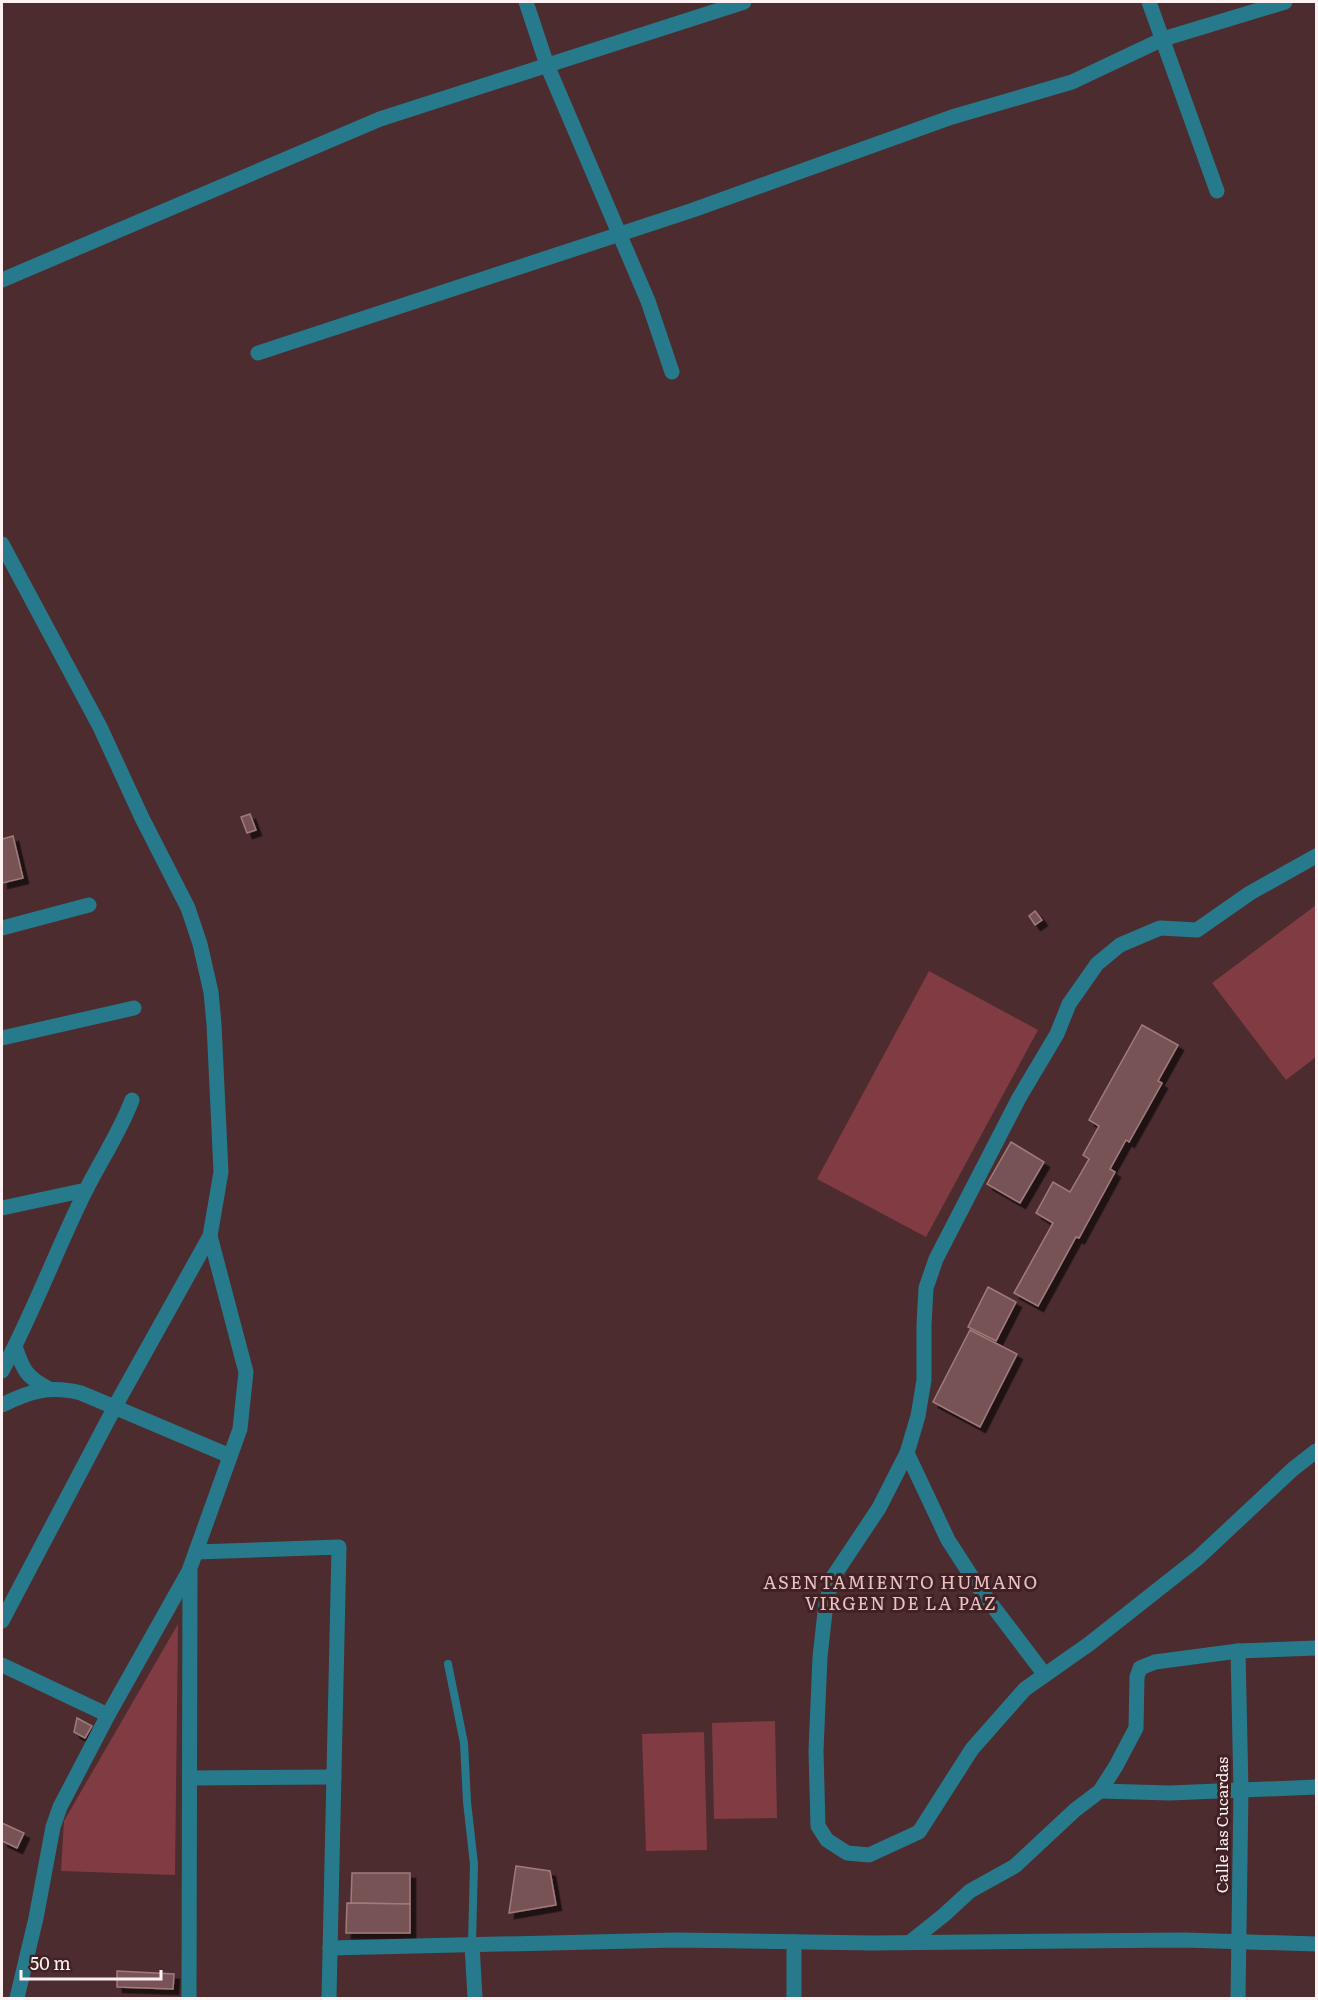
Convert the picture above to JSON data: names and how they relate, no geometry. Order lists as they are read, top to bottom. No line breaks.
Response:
{"streets":{"street":["Calle las Cucardas"]},"districts":["ASENTAMIENTO HUMANO VIRGEN DE LA PAZ"],"scale_bar":"50 m"}
